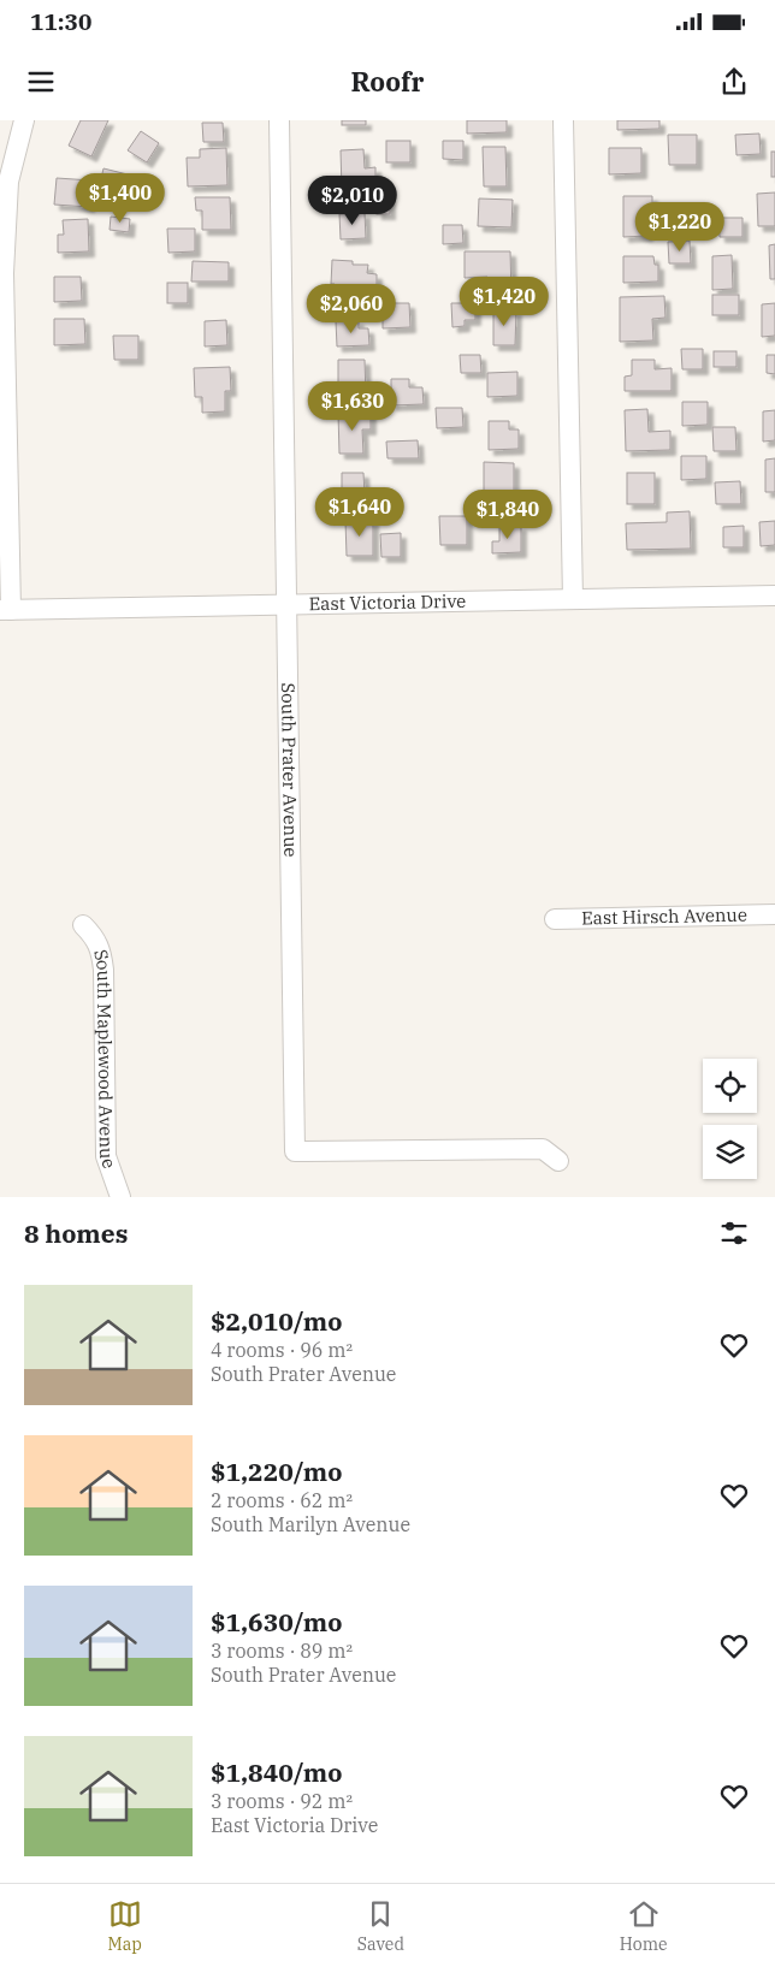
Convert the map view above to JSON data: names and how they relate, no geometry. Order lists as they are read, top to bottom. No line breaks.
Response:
{"streets":{"street":["East Victoria Drive","South Prater Avenue","East Hirsch Avenue","South Maplewood Avenue"]},"crossings":[["East Victoria Drive","South Prater Avenue"]],"page":{"status":"11:30","header":"Roofr","price":["$1,400","$2,010","$1,220","$1,420","$2,060","$1,630","$1,640","$1,840"],"heading":"8 homes","list":[{"name":"$2,010/mo","note":"4 rooms · 96 m² · South Prater Avenue"},{"name":"$1,220/mo","note":"2 rooms · 62 m² · South Marilyn Avenue"},{"name":"$1,630/mo","note":"3 rooms · 89 m² · South Prater Avenue"},{"name":"$1,840/mo","note":"3 rooms · 92 m² · East Victoria Drive"}],"tabs":["Map","Saved","Home"]}}
